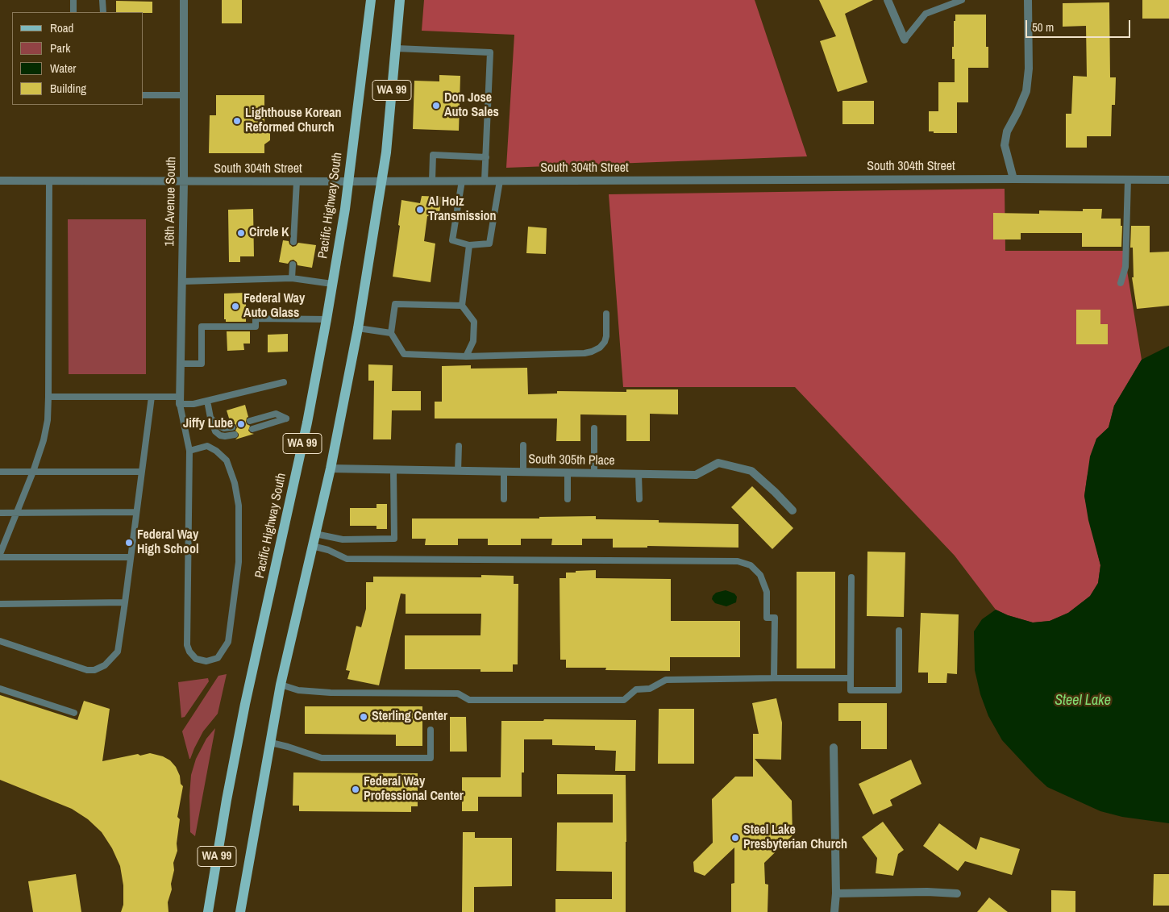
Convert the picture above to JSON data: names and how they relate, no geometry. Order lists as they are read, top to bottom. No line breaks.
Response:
{"streets":{"main road":["WA 99","Pacific Highway South"],"street":["South 304th Street","16th Avenue South","South 305th Place"]},"crossings":[["WA 99","South 304th Street"],["WA 99","South 305th Place"],["South 304th Street","16th Avenue South"],["South 304th Street","Pacific Highway South"]],"water":["Steel Lake"],"places":["Don Jose Auto Sales","Lighthouse Korean Reformed Church","Al Holz Transmission","Circle K","Federal Way Auto Glass","Jiffy Lube","Federal Way High School","Sterling Center","Federal Way Professional Center","Steel Lake Presbyterian Church"],"legend":["Road","Park","Water","Building"],"scale_bar":"50 m"}
